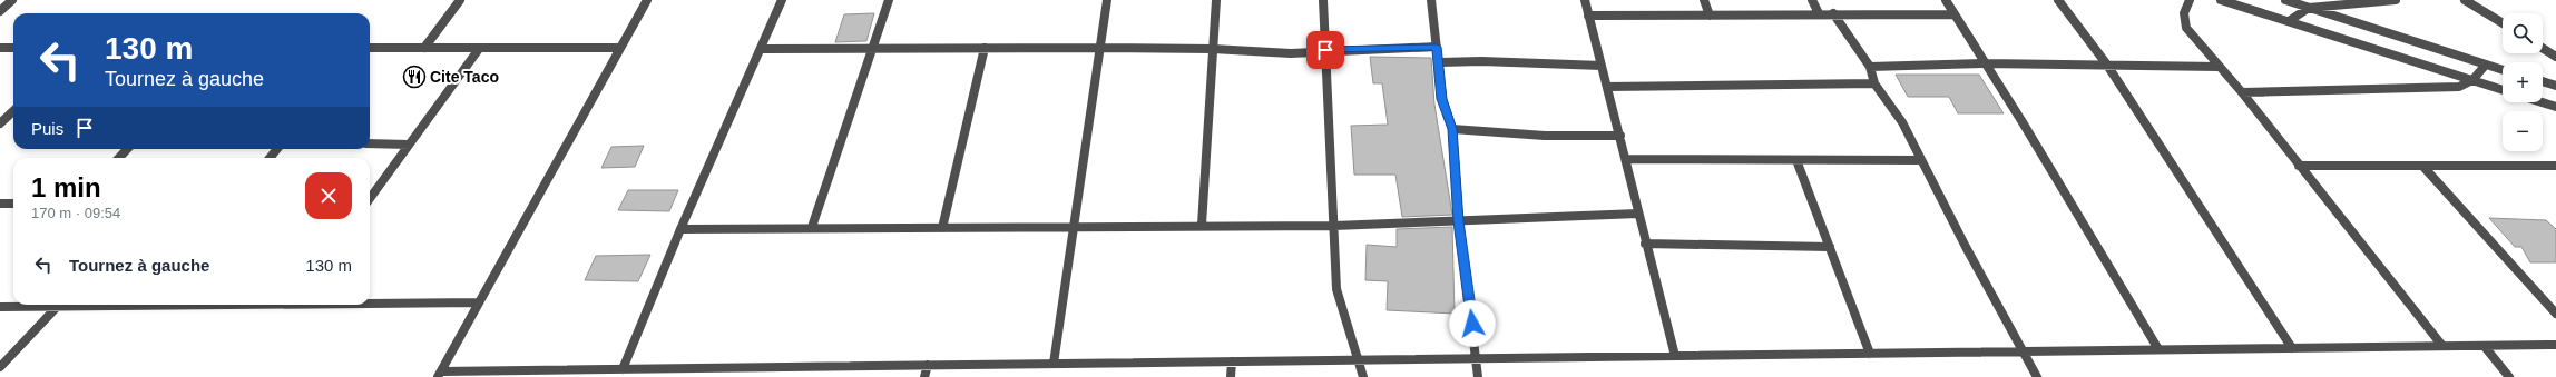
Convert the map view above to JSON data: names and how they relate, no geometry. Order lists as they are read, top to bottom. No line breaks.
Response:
{"places":{"restaurant":["Cite Taco"]},"page":{"map_buttons":["+","−"],"turn":["130 m","Tournez à gauche"],"then":"Puis","heading":["1 min","170 m · 09:54"],"list":[{"name":"Tournez à gauche","value":"130 m"}]}}
